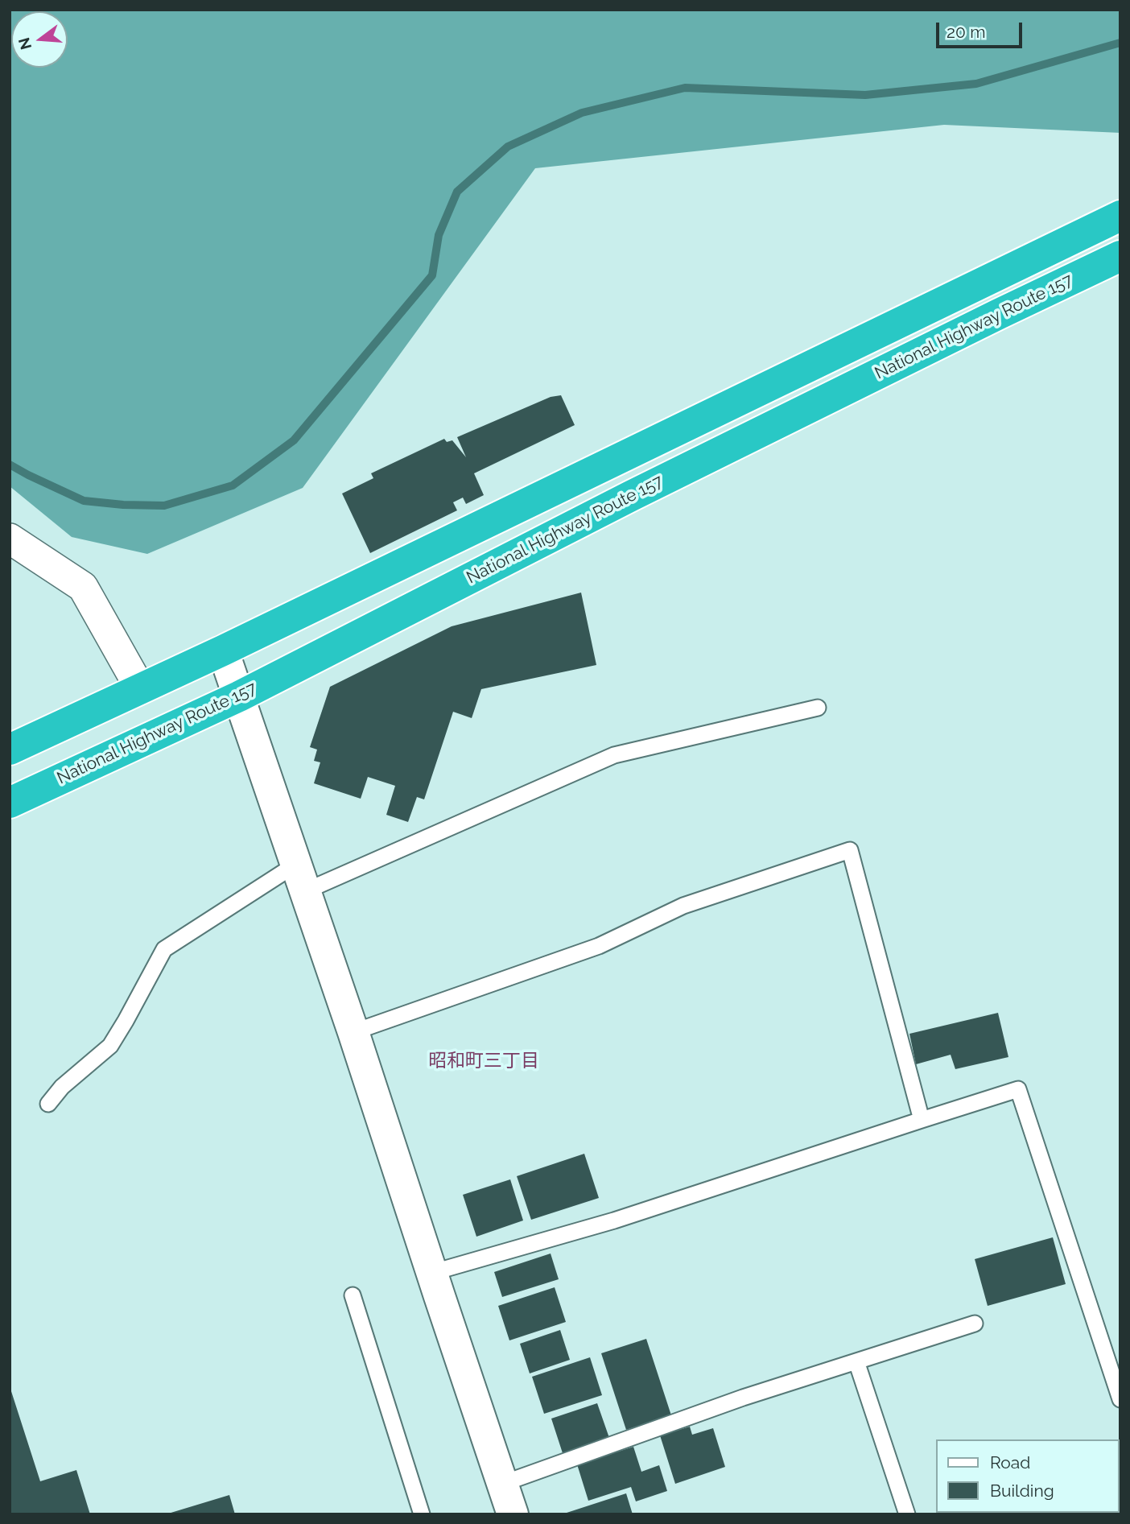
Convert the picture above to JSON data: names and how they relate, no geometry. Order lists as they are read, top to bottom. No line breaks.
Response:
{"streets":{"highway":["National Highway Route 157"]},"districts":["昭和町三丁目"],"legend":["Road","Building"],"scale_bar":"20 m","north":"left"}
